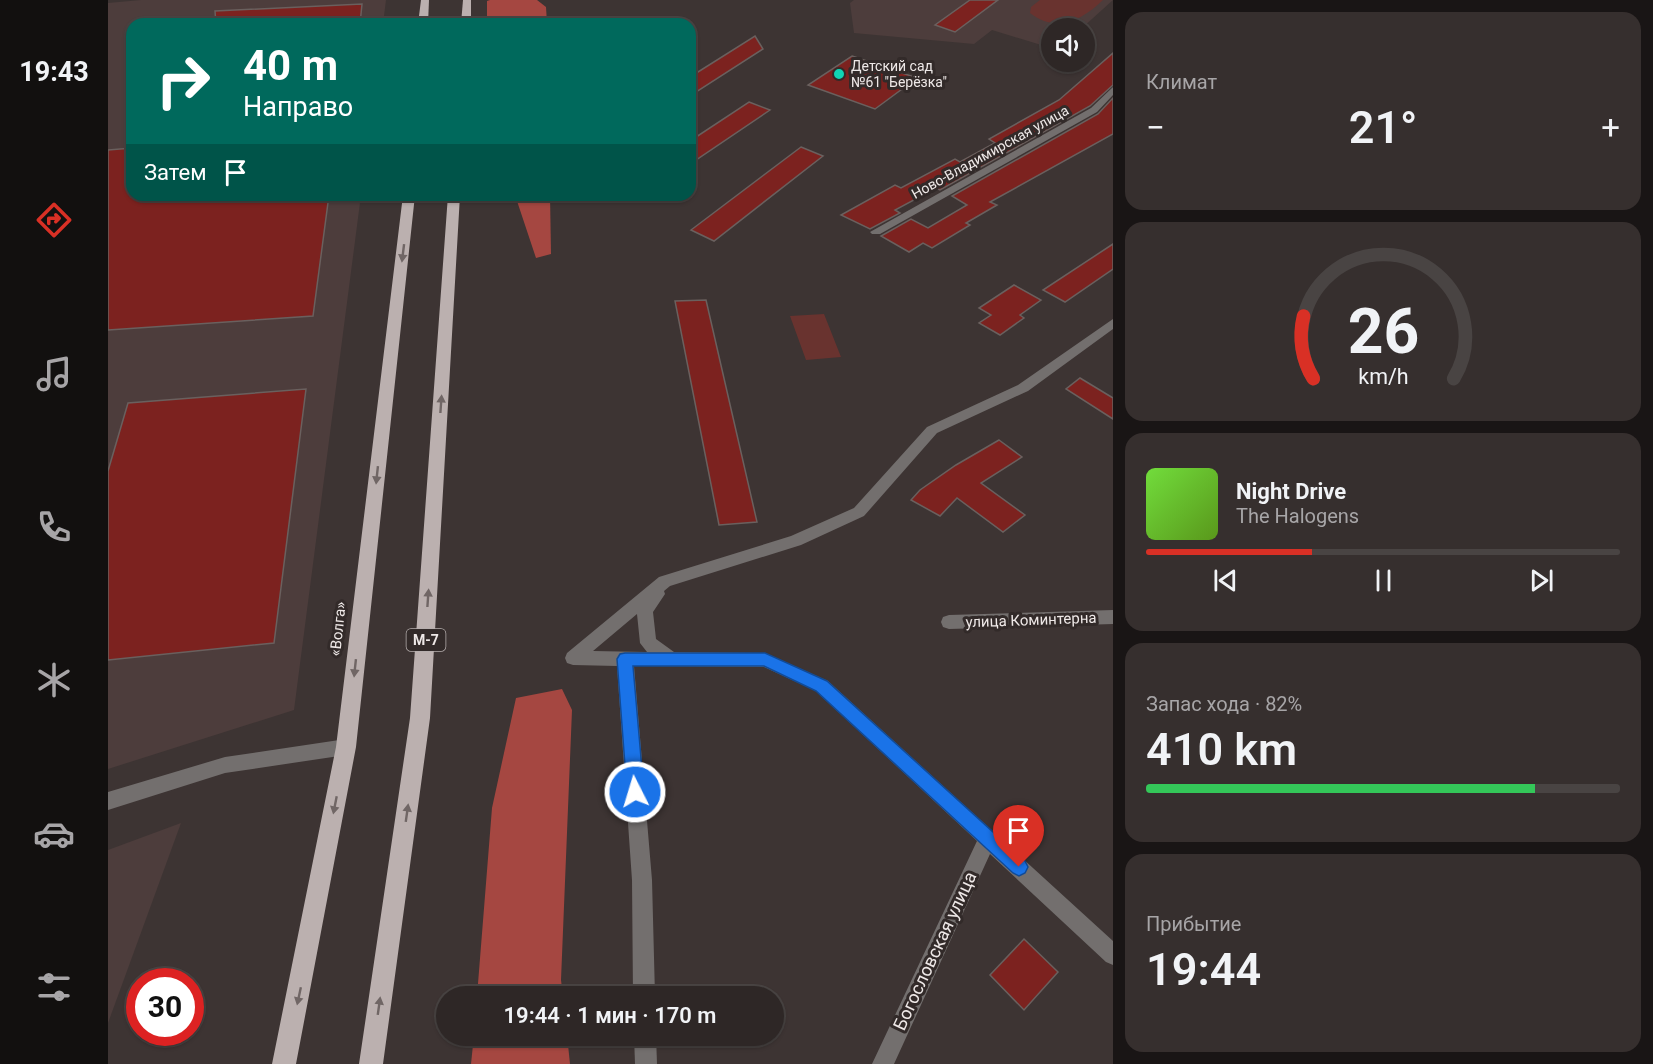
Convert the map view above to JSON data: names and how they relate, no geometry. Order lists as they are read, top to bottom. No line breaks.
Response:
{"streets":{"highway":["«Волга»","М-7"],"street":["Ново-Владимирская улица","улица Коминтерна","Богословская улица"]},"places":["Детский сад №61 \"Берёзка\""],"page":{"tabs":"19:43","tile":["Климат",["Запас хода · 82%","410 km"],["Прибытие","19:44"]],"turn":["40 m","Направо"],"heat":["−","21°","+"],"then":"Затем","song":["Night Drive","The Halogens"],"limit":"30","trip":"19:44 · 1 мин · 170 m","gauge":["26","km/h"]}}
